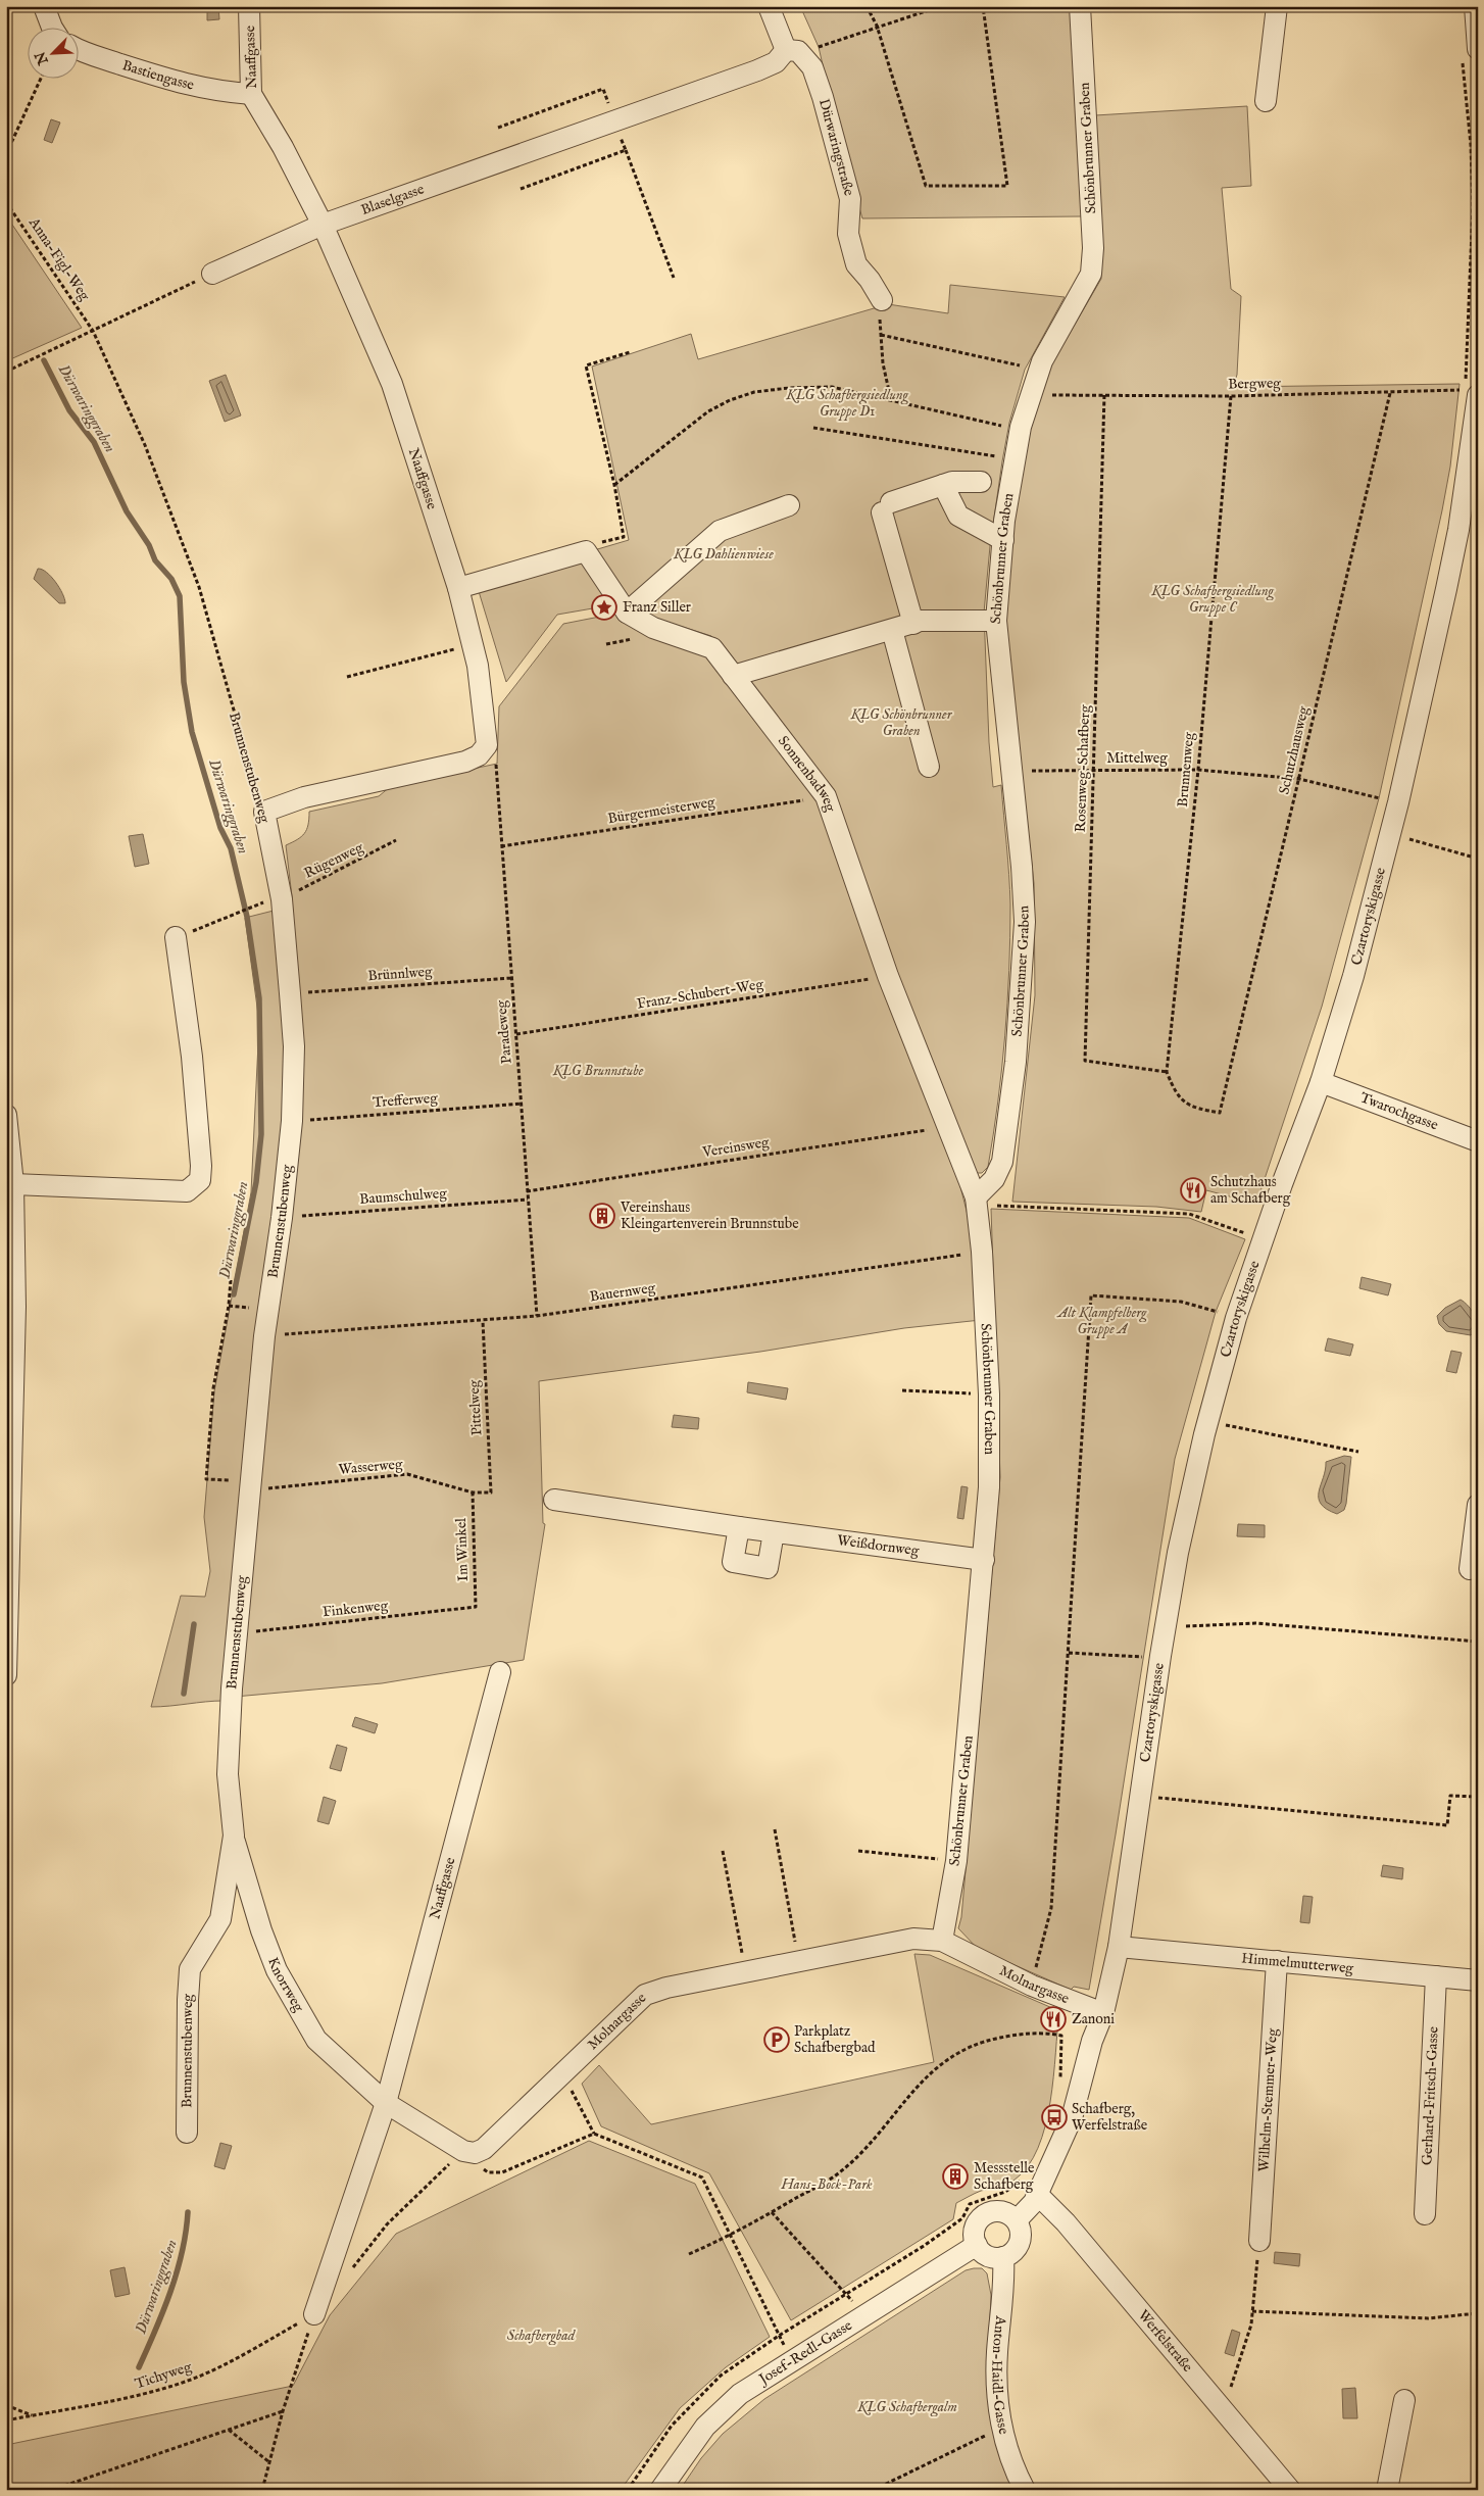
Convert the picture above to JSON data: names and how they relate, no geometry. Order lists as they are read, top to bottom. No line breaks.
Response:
{"streets":{"street":["Naaffgasse","Bastiengasse","Dürwaringstraße","Schönbrunner Graben","Blaselgasse","Brunnenstubenweg","Sonnenbadweg","Czartoryskigasse","Twarochgasse","Weißdornweg","Himmelmutterweg","Knorrweg","Molnargasse","Gerhard-Fritsch-Gasse","Wilhelm-Stemmer-Weg","Werfelstraße","Josef-Redl-Gasse","Anton-Haidl-Gasse"],"path":["Anna-Figl-Weg","Bergweg","Schutzhausweg","Mittelweg","Rosenweg-Schafberg","Brunnenweg","Bürgermeisterweg","Rügenweg","Brünnlweg","Franz-Schubert-Weg","Paradeweg","Trefferweg","Vereinsweg","Baumschulweg","Bauernweg","Pittelweg","Wasserweg","Im Winkel","Finkenweg","Tichyweg"]},"crossings":[["Naaffgasse","Bastiengasse"],["Naaffgasse","Blaselgasse"],["Naaffgasse","Paradeweg"],["Naaffgasse","Knorrweg"],["Dürwaringstraße","Blaselgasse"],["Schönbrunner Graben","Bergweg"],["Schönbrunner Graben","Mittelweg"],["Schönbrunner Graben","Sonnenbadweg"],["Schönbrunner Graben","Bauernweg"],["Schönbrunner Graben","Weißdornweg"],["Schönbrunner Graben","Molnargasse"],["Anna-Figl-Weg","Brunnenstubenweg"],["Bergweg","Schutzhausweg"],["Bergweg","Rosenweg-Schafberg"],["Bergweg","Brunnenweg"],["Bergweg","Czartoryskigasse"],["Schutzhausweg","Mittelweg"],["Schutzhausweg","Rosenweg-Schafberg"],["Schutzhausweg","Brunnenweg"],["Mittelweg","Rosenweg-Schafberg"],["Mittelweg","Brunnenweg"],["Brunnenstubenweg","Rügenweg"],["Brunnenstubenweg","Brünnlweg"],["Brunnenstubenweg","Trefferweg"],["Brunnenstubenweg","Baumschulweg"],["Brunnenstubenweg","Bauernweg"],["Brunnenstubenweg","Wasserweg"],["Brunnenstubenweg","Finkenweg"],["Brunnenstubenweg","Knorrweg"],["Rosenweg-Schafberg","Brunnenweg"],["Sonnenbadweg","Bürgermeisterweg"],["Sonnenbadweg","Franz-Schubert-Weg"],["Sonnenbadweg","Vereinsweg"],["Bürgermeisterweg","Paradeweg"],["Czartoryskigasse","Twarochgasse"],["Czartoryskigasse","Himmelmutterweg"],["Czartoryskigasse","Molnargasse"],["Czartoryskigasse","Werfelstraße"],["Czartoryskigasse","Josef-Redl-Gasse"],["Czartoryskigasse","Anton-Haidl-Gasse"],["Brünnlweg","Paradeweg"],["Franz-Schubert-Weg","Paradeweg"],["Paradeweg","Trefferweg"],["Paradeweg","Vereinsweg"],["Paradeweg","Baumschulweg"],["Paradeweg","Bauernweg"],["Bauernweg","Pittelweg"],["Pittelweg","Wasserweg"],["Wasserweg","Im Winkel"],["Im Winkel","Finkenweg"],["Himmelmutterweg","Gerhard-Fritsch-Gasse"],["Himmelmutterweg","Wilhelm-Stemmer-Weg"],["Josef-Redl-Gasse","Anton-Haidl-Gasse"]],"water":["Dürwaringgraben"],"parks":["KLG Schafbergsiedlung Gruppe D1","KLG Dahlienwiese","KLG Schafbergsiedlung Gruppe C","KLG Schönbrunner Graben","KLG Brunnstube","Alt Klampfelberg Gruppe A","Hans-Bock-Park","Schafbergbad","KLG Schafbergalm"],"places":{"place":["Franz Siller"],"restaurant":["Schutzhaus am Schafberg","Zanoni"],"building":["Vereinshaus Kleingartenverein Brunnstube","Messstelle Schafberg"],"parking":["Parkplatz Schafbergbad"],"bus stop":["Schafberg, Werfelstraße"]},"north":"bottom left"}
